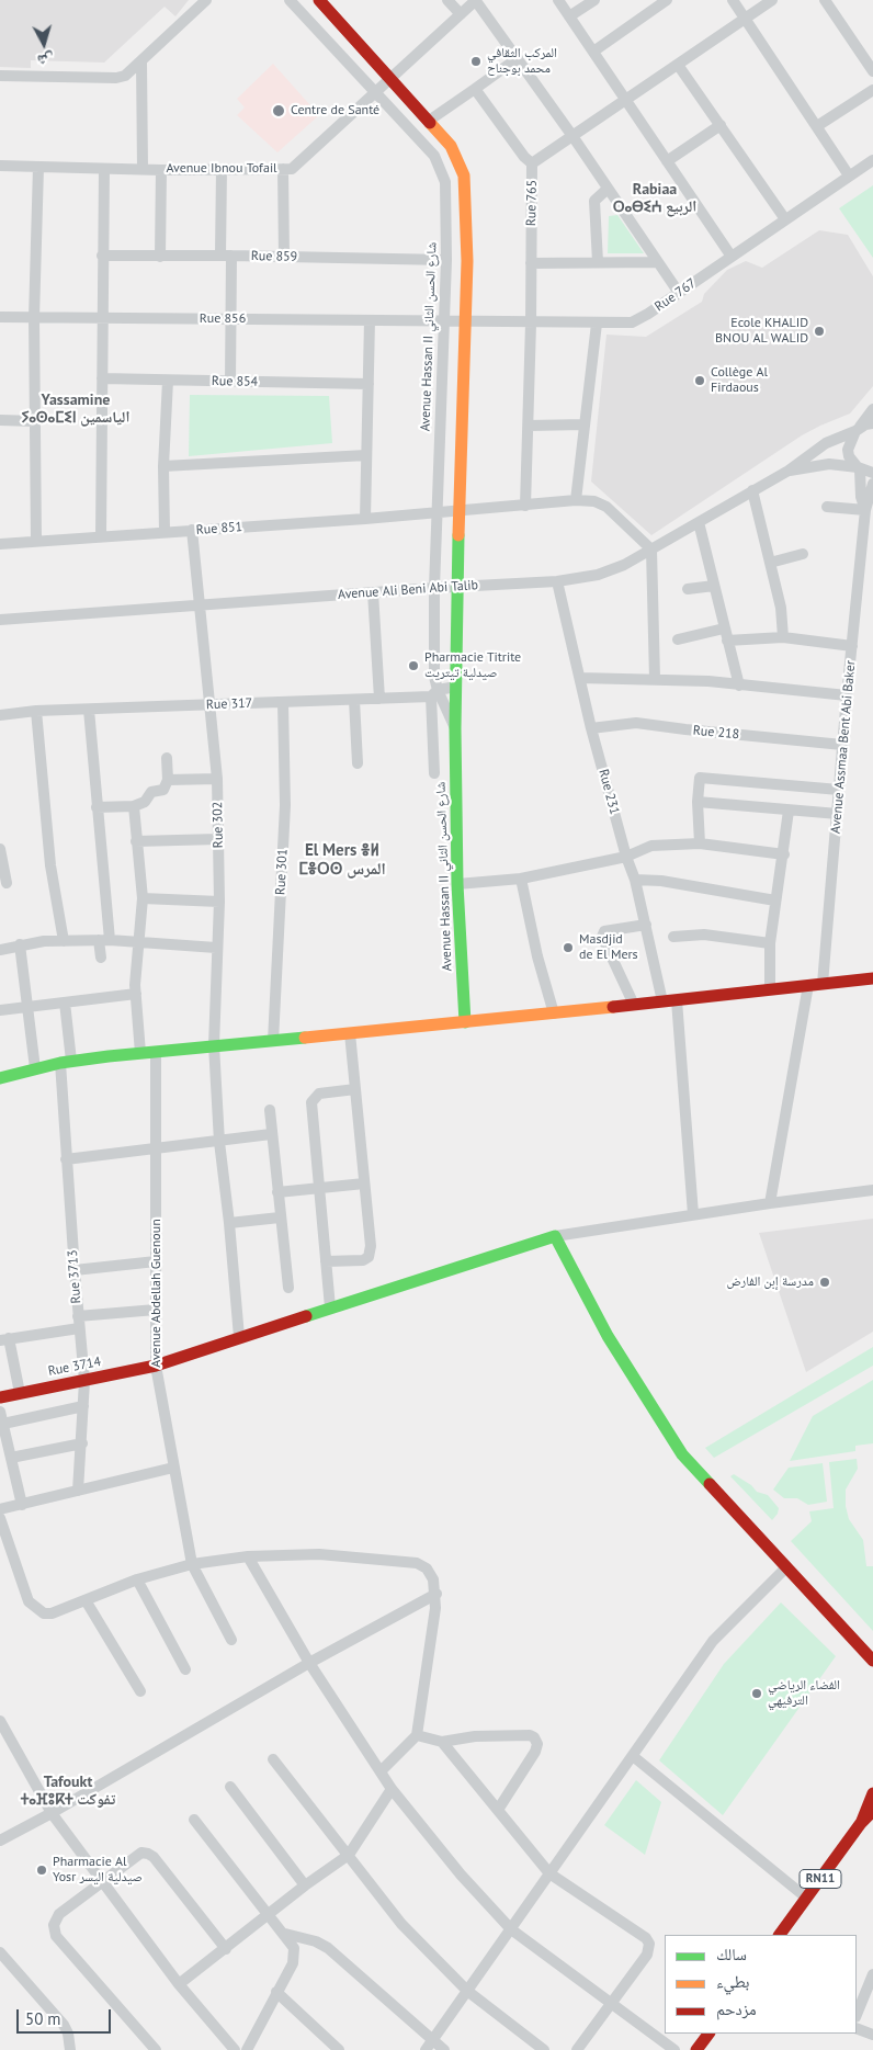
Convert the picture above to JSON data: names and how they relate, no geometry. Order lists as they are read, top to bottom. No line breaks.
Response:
{"streets":{"street":["Avenue Ibnou Tofail","Rue 765","Rue 859","Rue 767","Rue 856","Avenue Hassan II شارع الحسن الثاني","Rue 854","Rue 851","Avenue Ali Beni Abi Talib","Rue 317","Rue 218","Avenue Assmaa Bent Abi Baker","Rue 231","Rue 302","Rue 301","Rue 3713","Avenue Abdellah Guenoun","Rue 3714","RN11"]},"crossings":[["Avenue Ibnou Tofail","Avenue Hassan II شارع الحسن الثاني"],["Rue 765","Rue 767"],["Rue 765","Rue 851"],["Rue 859","Avenue Hassan II شارع الحسن الثاني"],["Rue 767","Rue 856"],["Rue 767","Avenue Hassan II شارع الحسن الثاني"],["Rue 856","Avenue Hassan II شارع الحسن الثاني"],["Avenue Hassan II شارع الحسن الثاني","Rue 851"],["Avenue Hassan II شارع الحسن الثاني","Avenue Ali Beni Abi Talib"],["Avenue Hassan II شارع الحسن الثاني","Rue 317"],["Rue 851","Avenue Ali Beni Abi Talib"],["Rue 851","Rue 302"],["Avenue Ali Beni Abi Talib","Avenue Assmaa Bent Abi Baker"],["Avenue Ali Beni Abi Talib","Rue 231"],["Avenue Ali Beni Abi Talib","Rue 302"],["Rue 317","Rue 302"],["Rue 317","Rue 301"],["Rue 218","Avenue Assmaa Bent Abi Baker"],["Rue 218","Rue 231"],["Rue 302","Rue 3714"],["Rue 3713","Rue 3714"],["Avenue Abdellah Guenoun","Rue 3714"]],"districts":["Rabiaa ⵔⴰⴱⵉⵄ الربيع","Yassamine ⵢⴰⵙⴰⵎⵉⵏ الياسمين","El Mers ⴻⵍ ⵎⴻⵔⵙ المرس","Tafoukt ⵜⴰⴼⵓⴽⵜ تفوكت"],"places":["المركب الثقافي محمد بوجناح","Centre de Santé","Ecole KHALID BNOU AL WALID","Collège Al Firdaous","Pharmacie Titrite صيدلية تيتريت","Masdjid de El Mers","مدرسة إبن الفارض","الفضاء الرياضي الترفيهي","Pharmacie Al Yosr صيدلية اليسر"],"legend":["سالك","بطيء","مزدحم"],"scale_bar":"50 m","north":"bottom"}
